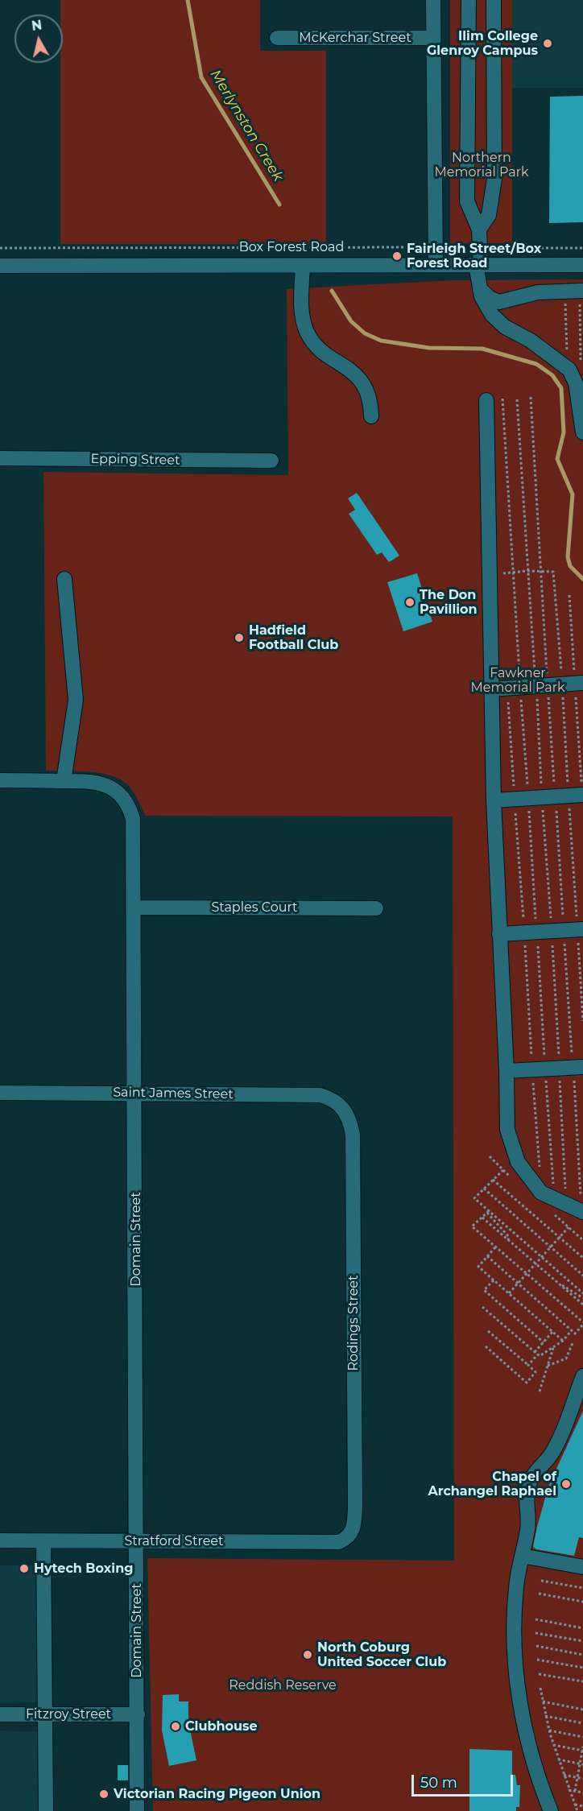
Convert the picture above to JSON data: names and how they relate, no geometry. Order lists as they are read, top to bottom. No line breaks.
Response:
{"streets":{"street":["McKerchar Street","Box Forest Road","Epping Street","Staples Court","Saint James Street","Domain Street","Rodings Street","Stratford Street","Fitzroy Street"]},"crossings":[["Staples Court","Domain Street"],["Saint James Street","Domain Street"],["Saint James Street","Rodings Street"],["Domain Street","Stratford Street"],["Domain Street","Fitzroy Street"],["Rodings Street","Stratford Street"]],"water":["Merlynston Creek"],"parks":["Northern Memorial Park","Fawkner Memorial Park","Reddish Reserve"],"places":["Ilim College Glenroy Campus","Fairleigh Street/Box Forest Road","The Don Pavillion","Hadfield Football Club","Chapel of Archangel Raphael","Hytech Boxing","North Coburg United Soccer Club","Clubhouse","Victorian Racing Pigeon Union"],"scale_bar":"50 m","north":"top"}
